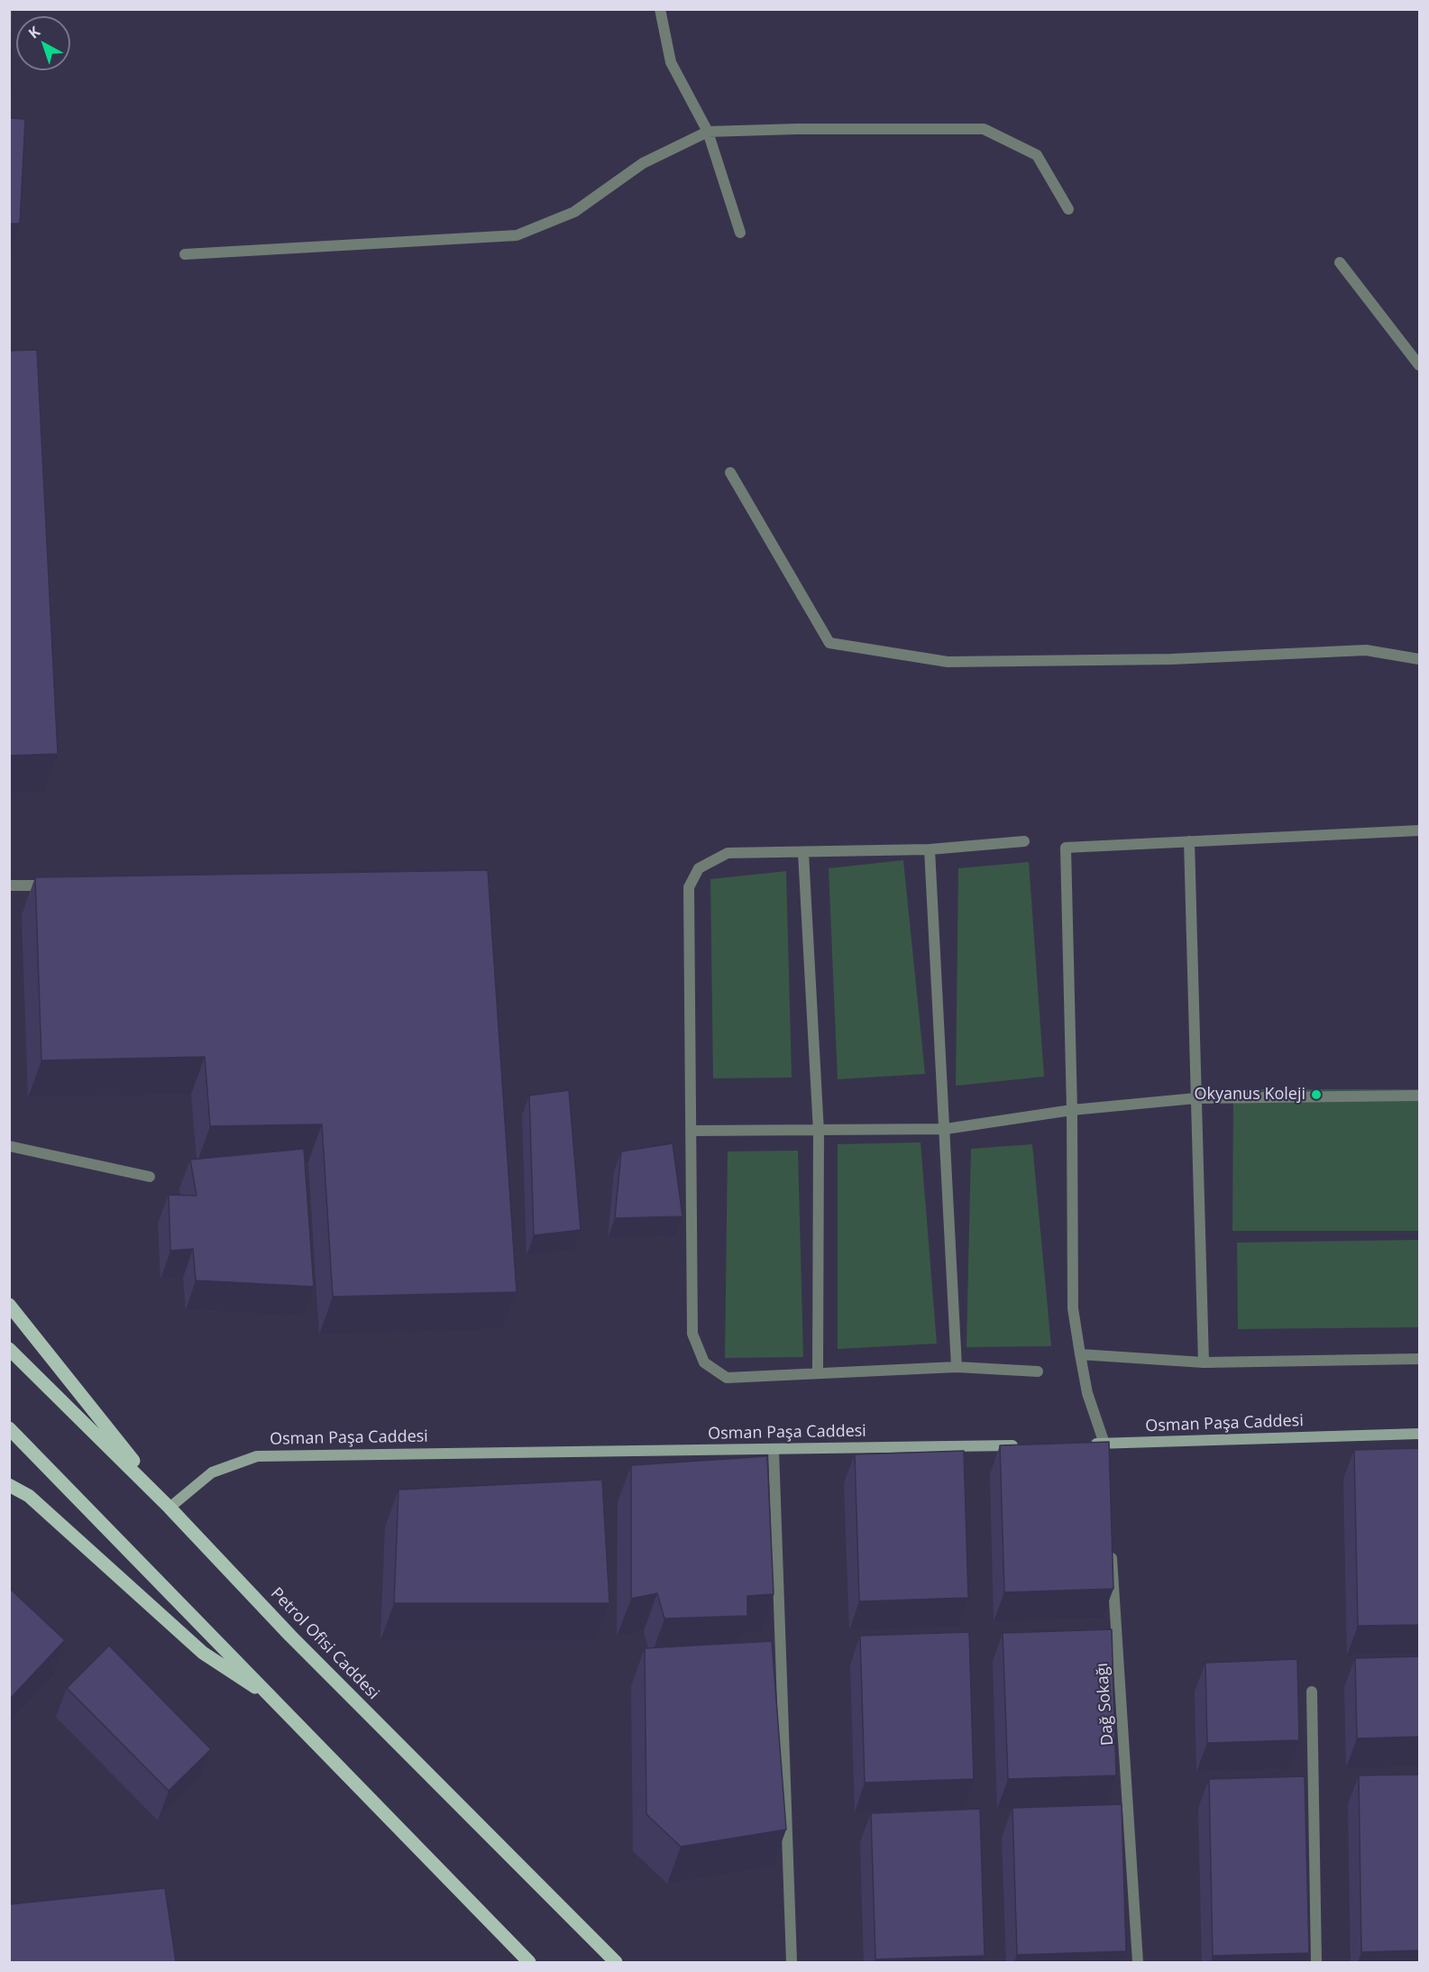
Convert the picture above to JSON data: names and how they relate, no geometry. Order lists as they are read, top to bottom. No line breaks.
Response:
{"streets":{"main road":["Osman Paşa Caddesi","Petrol Ofisi Caddesi"],"street":["Dağ Sokağı"]},"crossings":[["Osman Paşa Caddesi","Petrol Ofisi Caddesi"]],"places":["Okyanus Koleji"],"north":"top left"}
